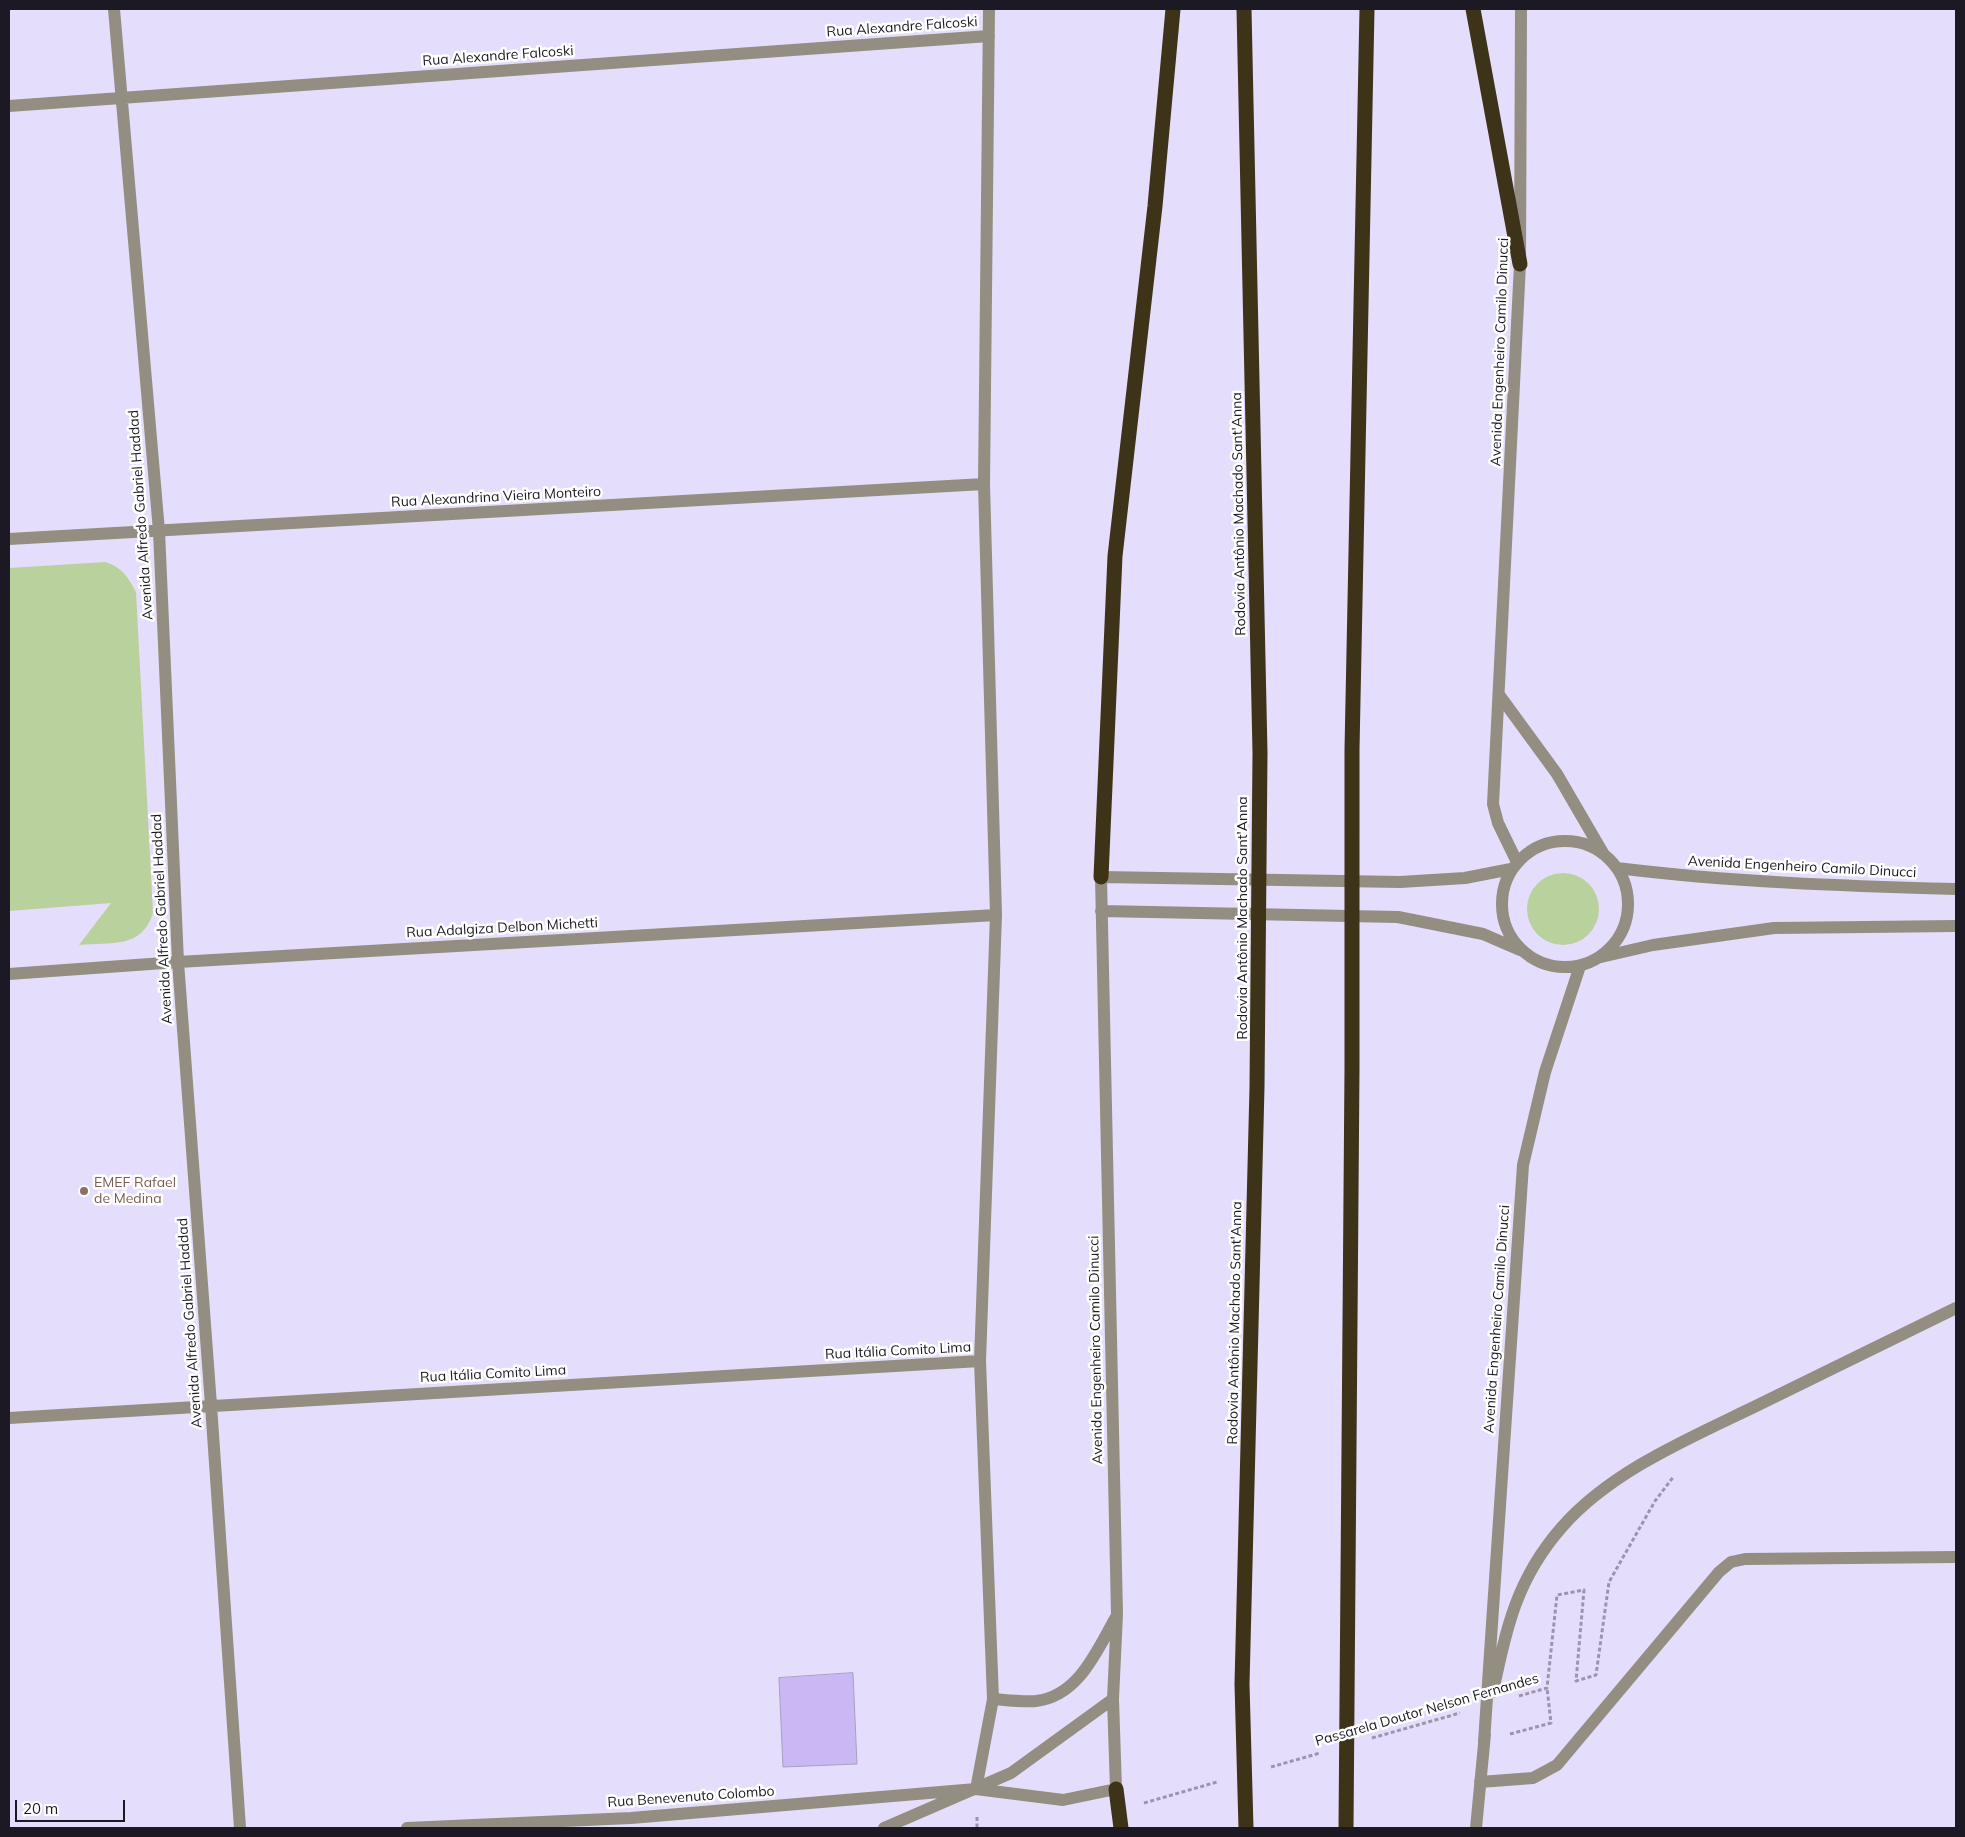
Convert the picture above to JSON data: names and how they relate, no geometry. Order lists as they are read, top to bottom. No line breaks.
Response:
{"streets":{"highway":["Rodovia Antônio Machado Sant'Anna"],"street":["Rua Alexandre Falcoski","Avenida Engenheiro Camilo Dinucci","Rua Alexandrina Vieira Monteiro","Avenida Alfredo Gabriel Haddad","Rua Adalgiza Delbon Michetti","Rua Itália Comito Lima","Rua Benevenuto Colombo"],"path":["Passarela Doutor Nelson Fernandes"]},"crossings":[["Rua Alexandre Falcoski","Avenida Alfredo Gabriel Haddad"],["Avenida Engenheiro Camilo Dinucci","Rua Benevenuto Colombo"],["Rua Alexandrina Vieira Monteiro","Avenida Alfredo Gabriel Haddad"],["Avenida Alfredo Gabriel Haddad","Rua Adalgiza Delbon Michetti"],["Avenida Alfredo Gabriel Haddad","Rua Itália Comito Lima"]],"places":["EMEF Rafael de Medina"],"scale_bar":"20 m"}
